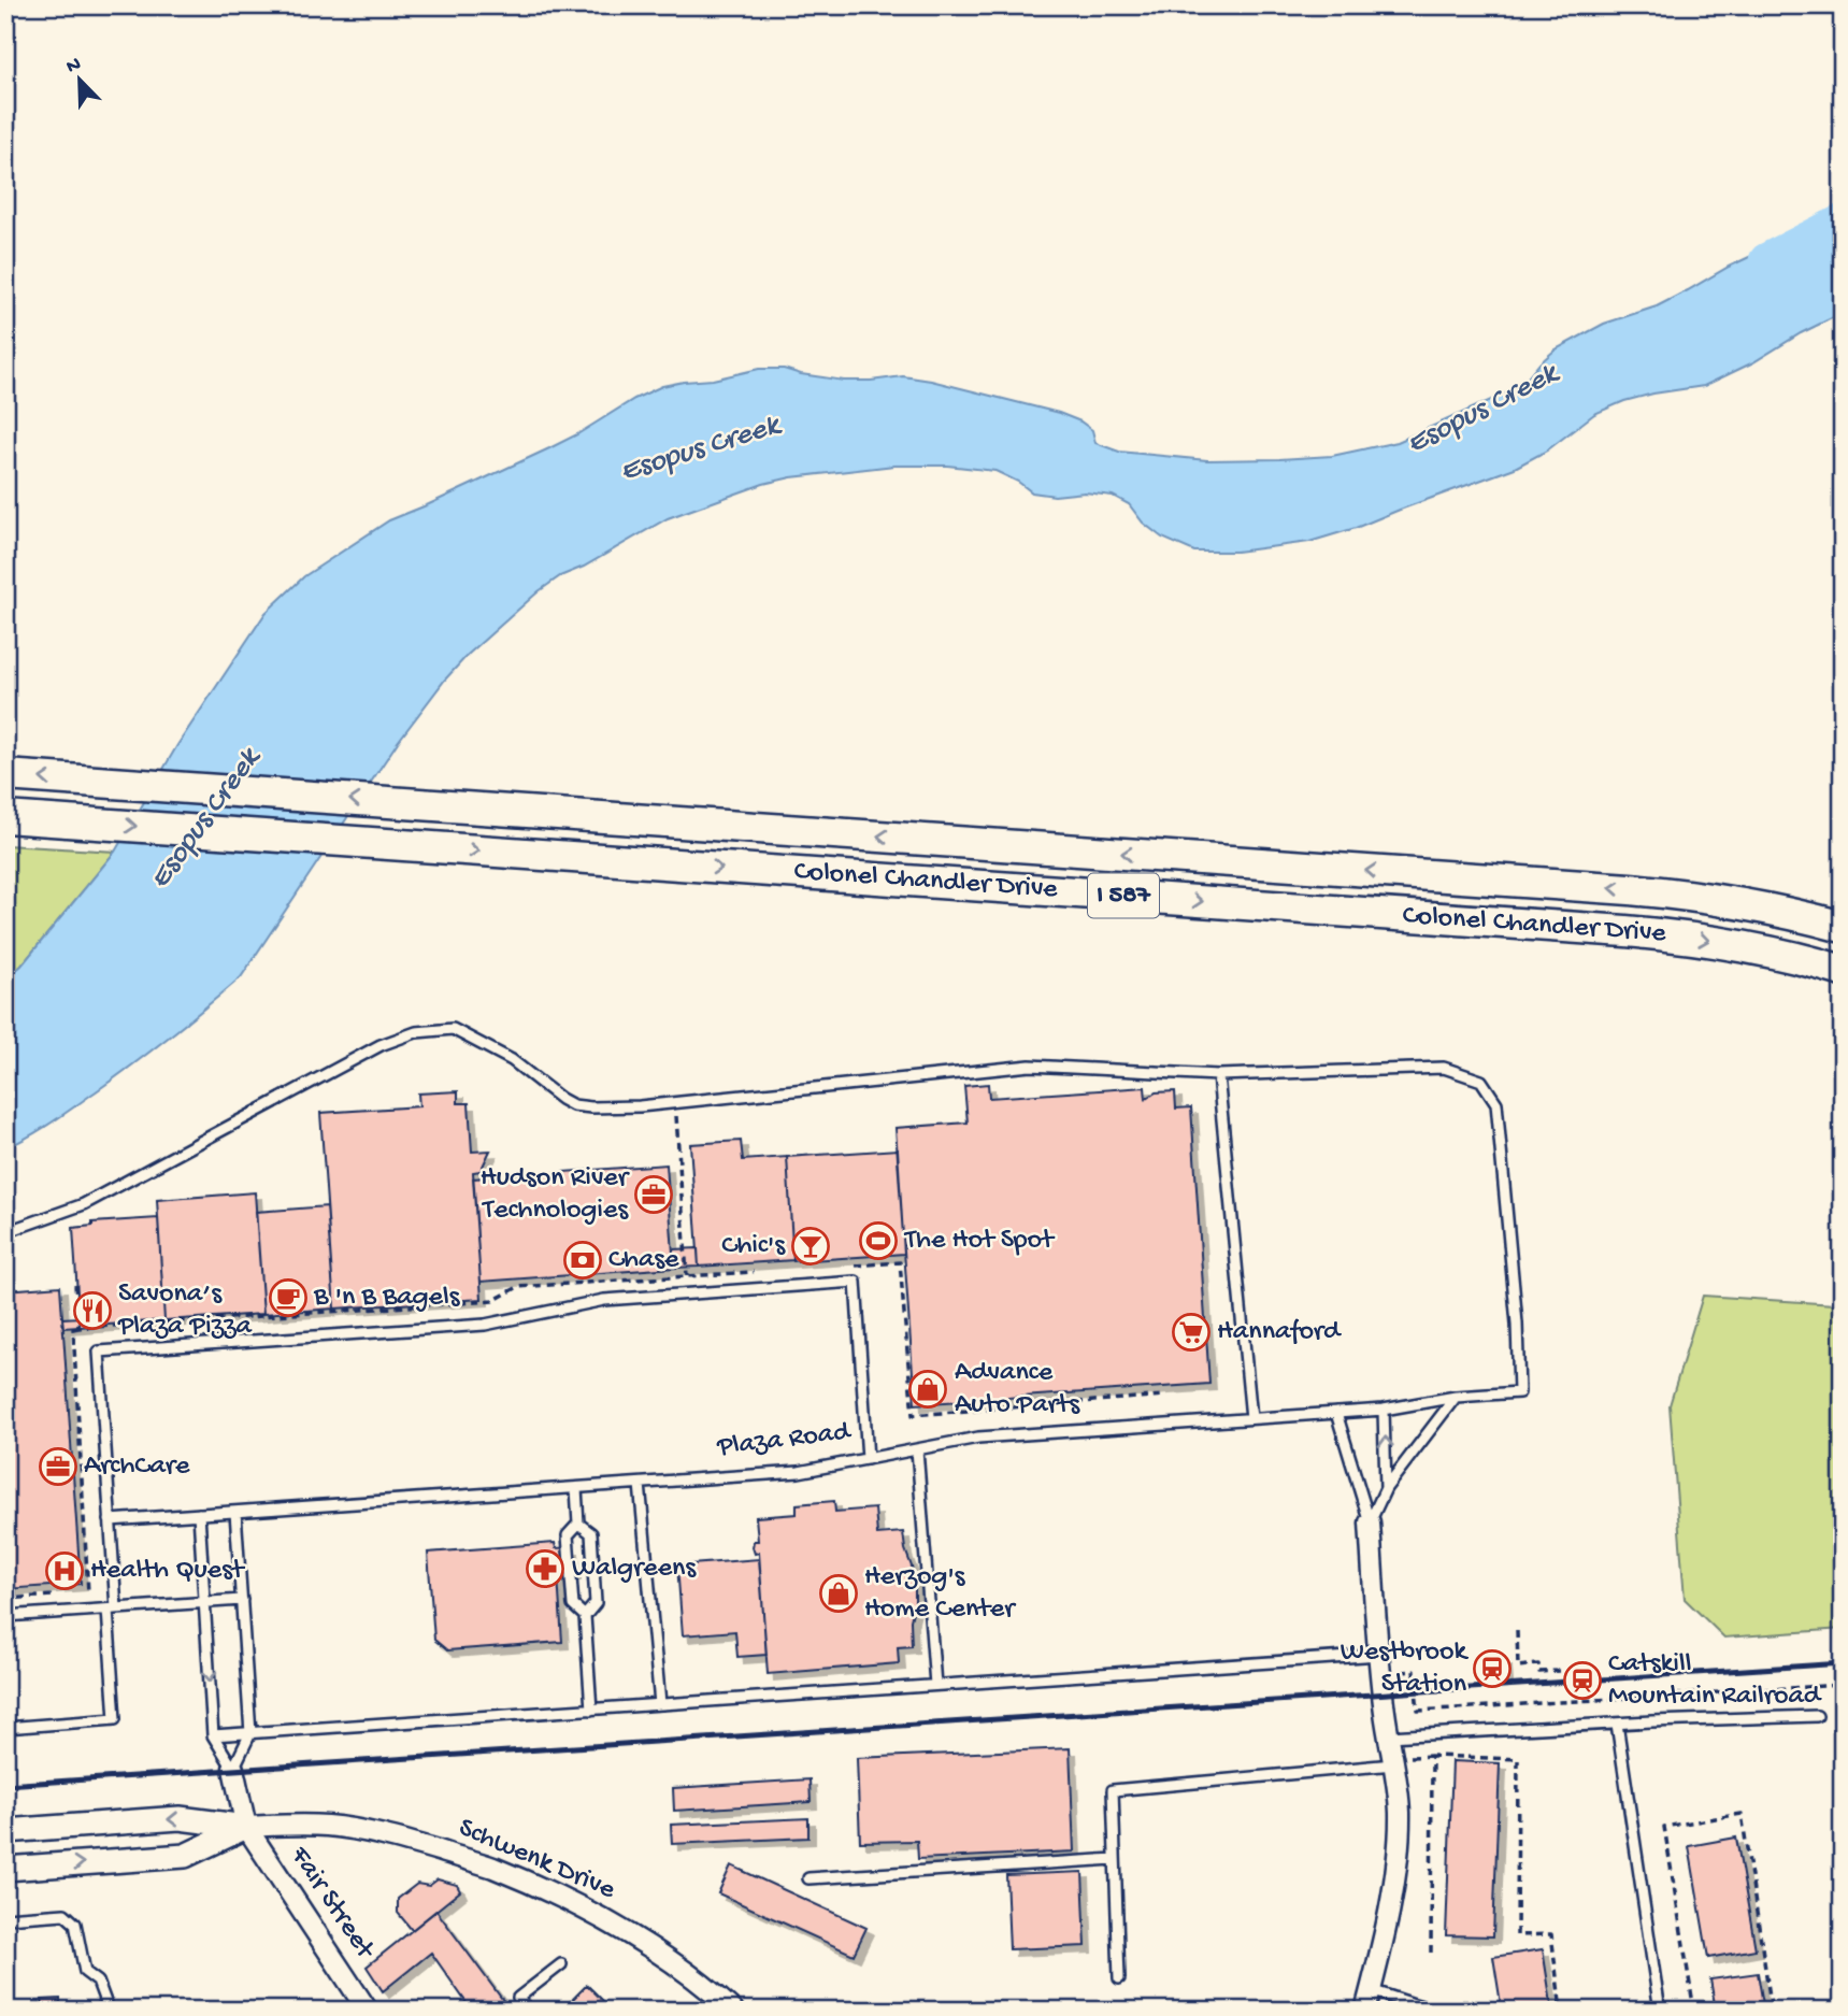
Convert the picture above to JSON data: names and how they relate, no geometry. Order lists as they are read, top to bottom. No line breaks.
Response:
{"streets":{"highway":["Colonel Chandler Drive","I 587"],"street":["Schwenk Drive","Fair Street"],"lane":["Plaza Road"]},"crossings":[["Schwenk Drive","Fair Street"]],"water":["Esopus Creek"],"places":{"office":["Hudson River Technologies","ArchCare"],"sports":["The Hot Spot"],"bar":["Chic's"],"bank":["Chase"],"cafe":["B 'n B Bagels"],"restaurant":["Savona’s Plaza Pizza"],"supermarket":["Hannaford"],"shop":["Advance Auto Parts","Herzog's Home Center"],"pharmacy":["Walgreens"],"hospital":["Health Quest"],"station":["Westbrook Station","Catskill Mountain Railroad"]},"north":"top left"}
